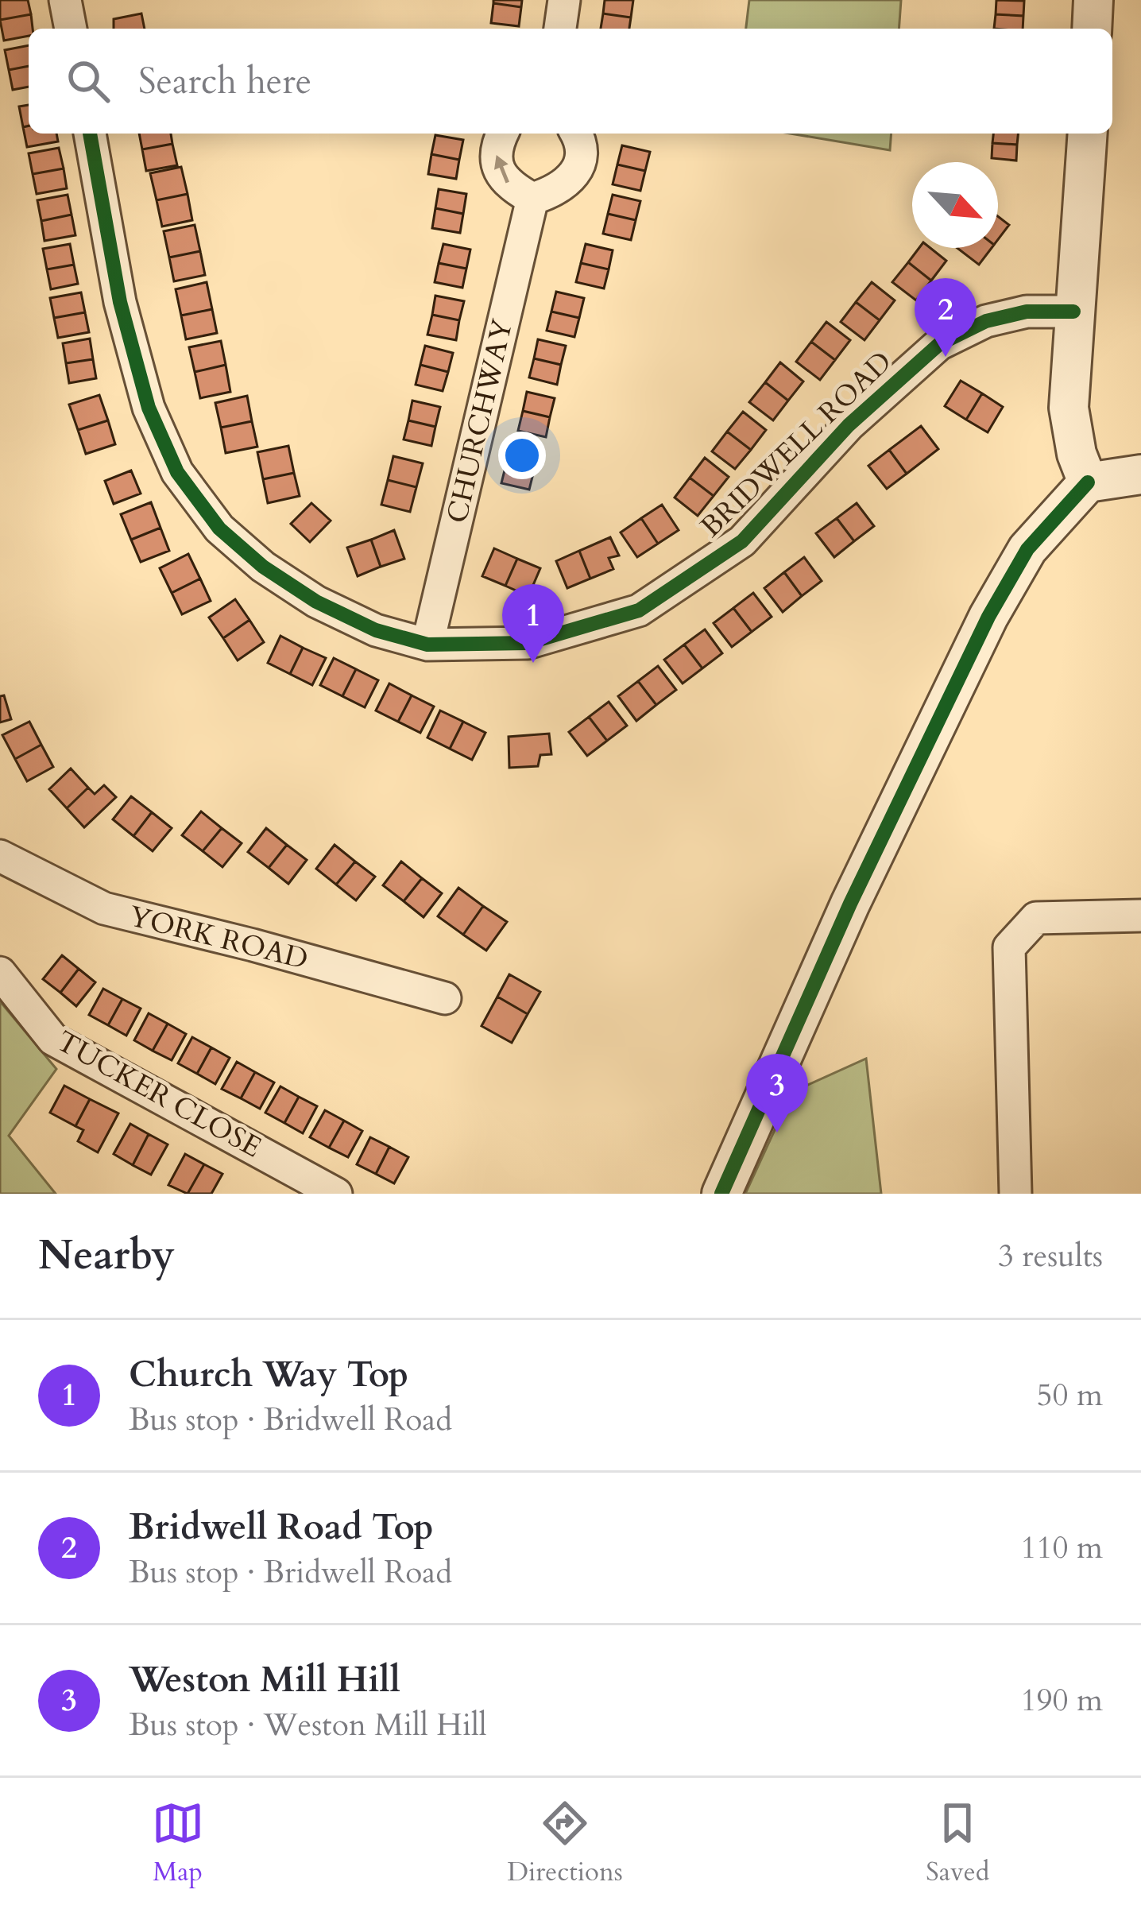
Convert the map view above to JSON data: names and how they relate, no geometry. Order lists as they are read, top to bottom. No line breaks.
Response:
{"streets":{"street":["CHURCHWAY","BRIDWELL ROAD","YORK ROAD","TUCKER CLOSE"]},"crossings":[["CHURCHWAY","BRIDWELL ROAD"]],"north":"bottom right","page":{"search":"Search here","pins":["2","1","3"],"heading":["Nearby","3 results"],"list":[{"mark":"1","name":"Church Way Top","note":"Bus stop · Bridwell Road","value":"50 m"},{"mark":"2","name":"Bridwell Road Top","note":"Bus stop · Bridwell Road","value":"110 m"},{"mark":"3","name":"Weston Mill Hill","note":"Bus stop · Weston Mill Hill","value":"190 m"}],"nav":["Map","Directions","Saved"]}}
